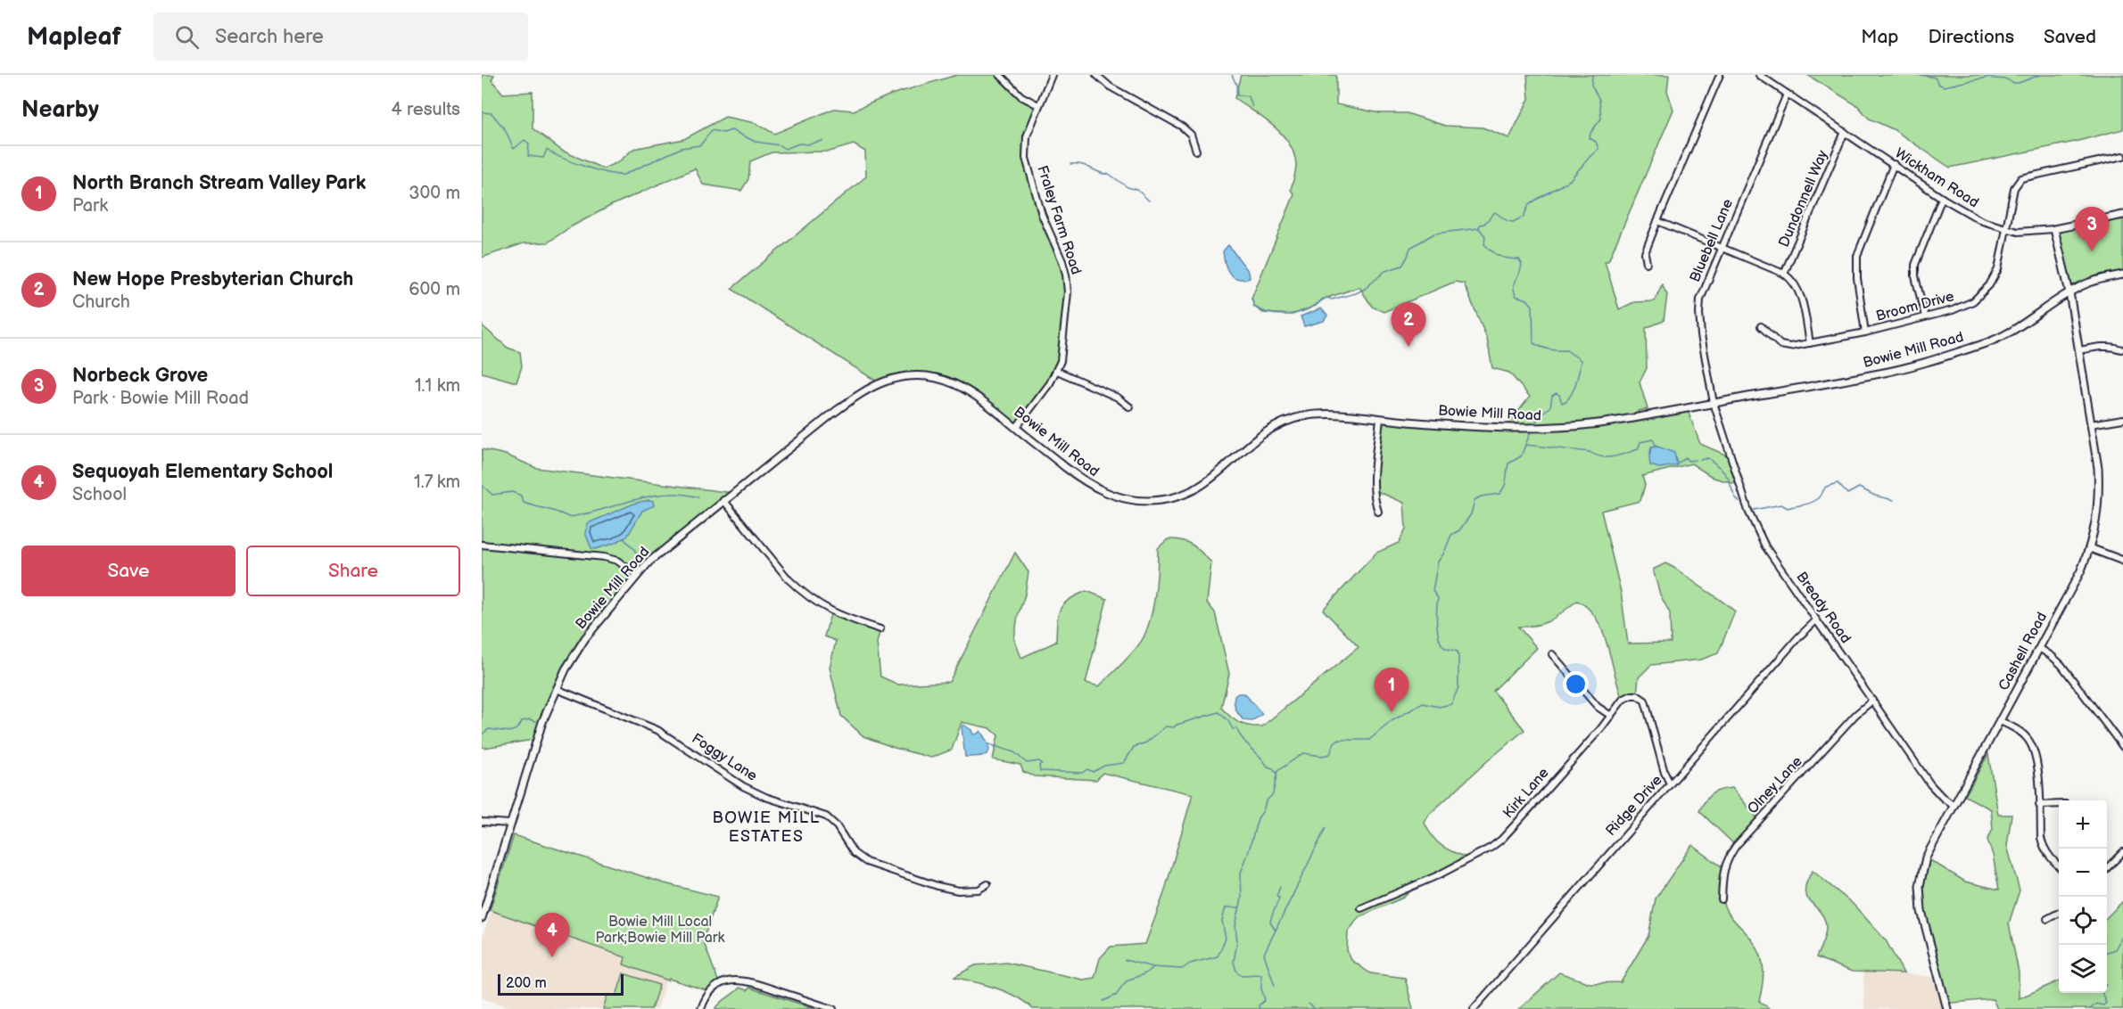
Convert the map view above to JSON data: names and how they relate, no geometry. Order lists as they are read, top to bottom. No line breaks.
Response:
{"streets":{"street":["Wickham Road","Dundonnell Way","Fraley Farm Road","Bluebell Lane","Broom Drive","Bowie Mill Road","Bready Road","Cashell Road","Foggy Lane","Olney Lane","Kirk Lane","Ridge Drive"]},"crossings":[["Wickham Road","Dundonnell Way"],["Wickham Road","Bluebell Lane"],["Wickham Road","Broom Drive"],["Wickham Road","Cashell Road"],["Fraley Farm Road","Bowie Mill Road"],["Bluebell Lane","Bowie Mill Road"],["Bluebell Lane","Bready Road"],["Bowie Mill Road","Bready Road"],["Bowie Mill Road","Cashell Road"],["Bowie Mill Road","Foggy Lane"],["Bready Road","Cashell Road"],["Bready Road","Olney Lane"],["Bready Road","Ridge Drive"],["Kirk Lane","Ridge Drive"]],"districts":["BOWIE MILL ESTATES"],"parks":["Bowie Mill Local Park;Bowie Mill Park"],"scale_bar":"200 m","page":{"header":"Mapleaf","search":"Search here","nav":["Map","Directions","Saved"],"heading":["Nearby","4 results"],"list":[{"mark":"1","name":"North Branch Stream Valley Park","note":"Park","value":"300 m"},{"mark":"2","name":"New Hope Presbyterian Church","note":"Church","value":"600 m"},{"mark":"3","name":"Norbeck Grove","note":"Park · Bowie Mill Road","value":"1.1 km"},{"mark":"4","name":"Sequoyah Elementary School","note":"School","value":"1.7 km"}],"pins":["3","2","1","4"],"buttons":["Save","Share"],"map_buttons":["+","−"],"scale":"200 m"}}
